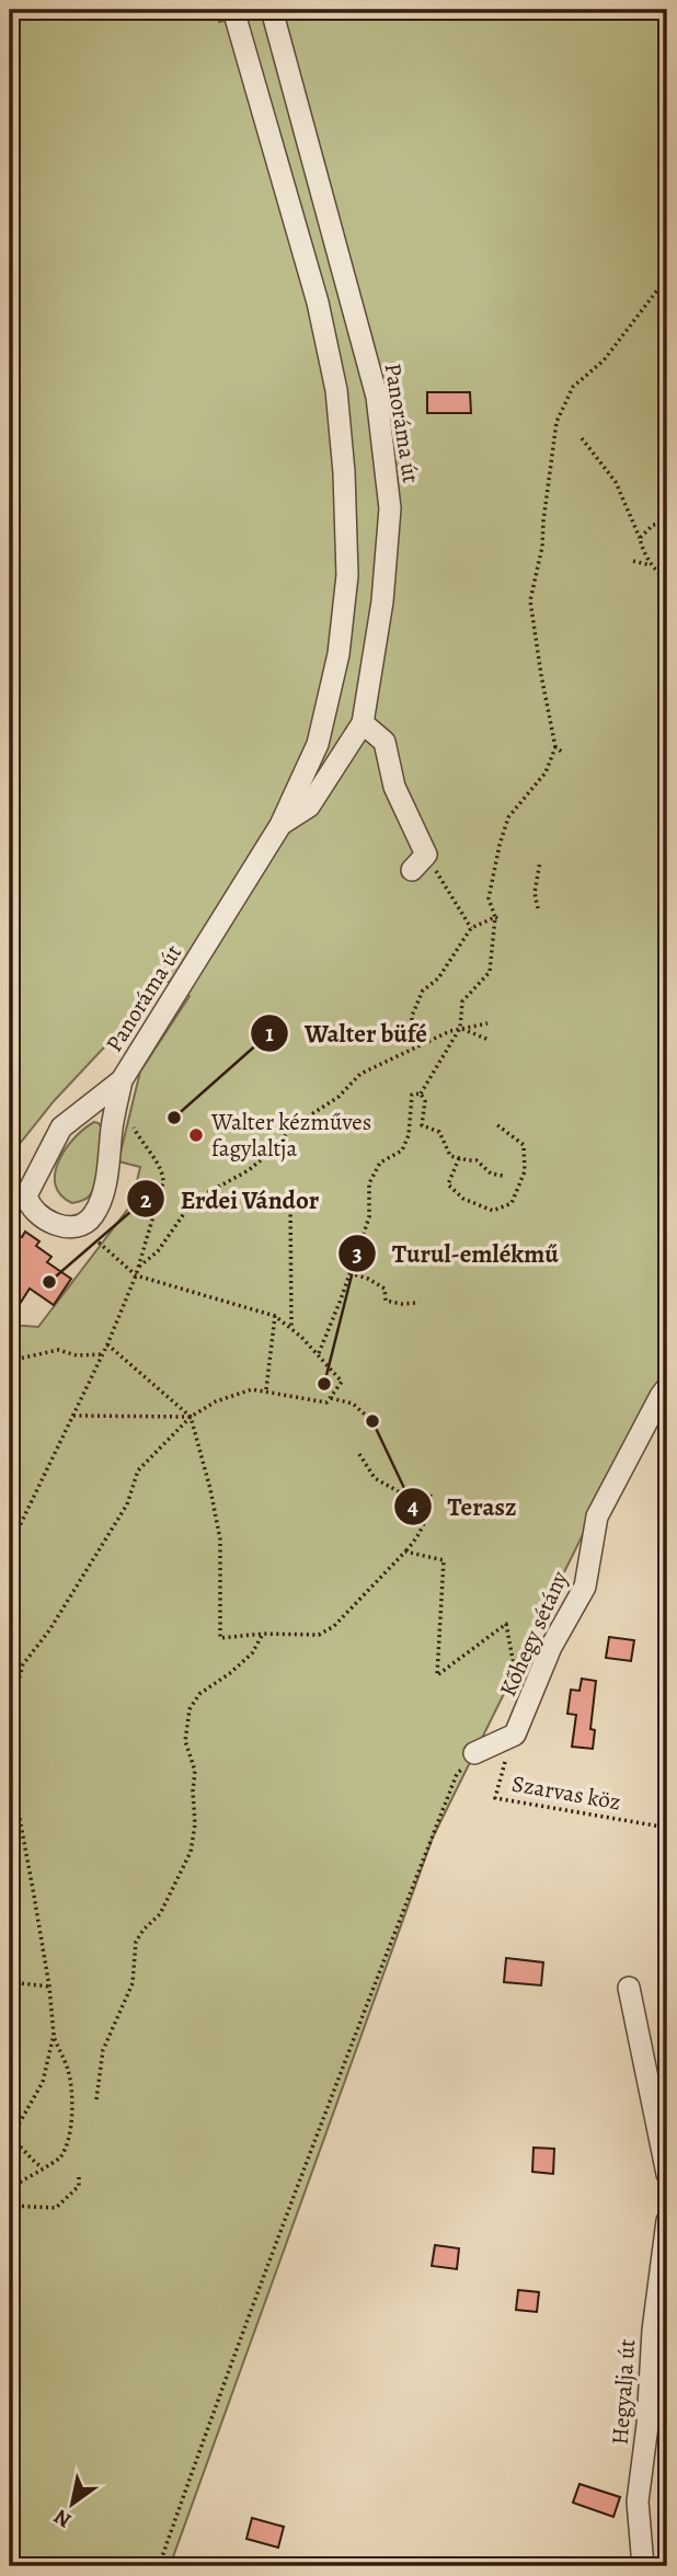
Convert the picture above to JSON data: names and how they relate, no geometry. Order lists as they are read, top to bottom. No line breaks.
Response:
{"streets":{"street":["Panoráma út","Kőhegy sétány","Hegyalja út"],"path":["Szarvas köz"]},"places":["Walter büfé","Walter kézműves fagylaltja","Erdei Vándor","Turul-emlékmű","Terasz"],"north":"bottom left"}
